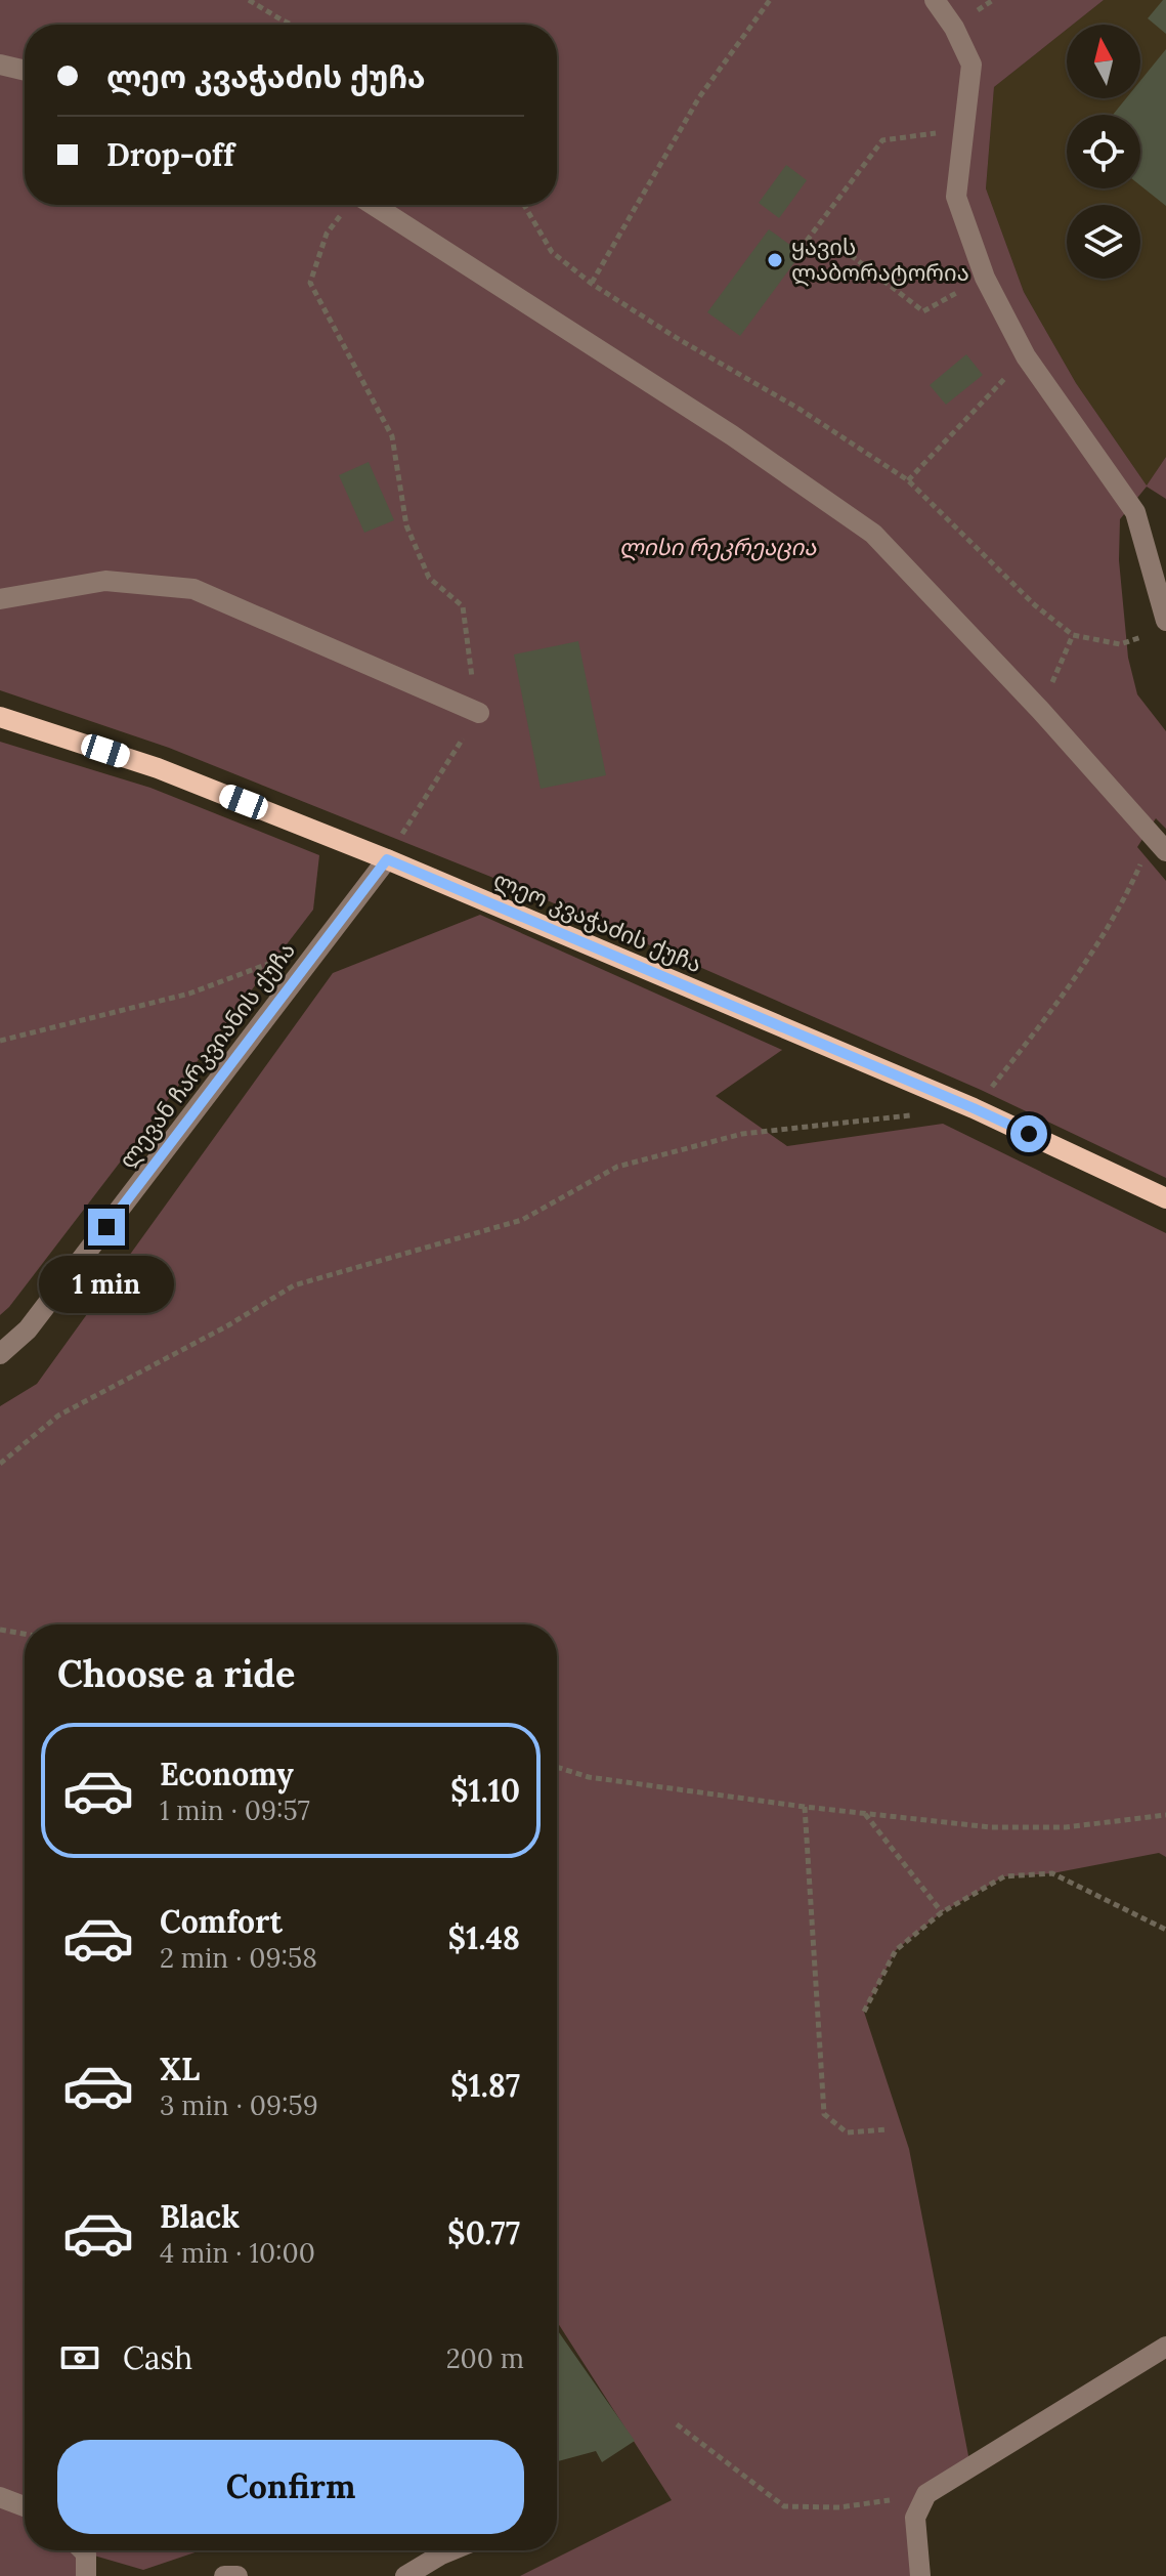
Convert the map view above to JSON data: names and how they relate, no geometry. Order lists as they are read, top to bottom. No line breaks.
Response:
{"streets":{"main road":["ლეო კვაჭაძის ქუჩა"],"street":["ლევან ჩარკვიანის ქუჩა"]},"crossings":[["ლეო კვაჭაძის ქუჩა","ლევან ჩარკვიანის ქუჩა"]],"parks":["ლისი რეკრეაცია"],"places":["ყავის ლაბორატორია"],"north":"top","page":{"banner":["ლეო კვაჭაძის ქუჩა","Drop-off"],"bubble":"1 min","heading":"Choose a ride","list":[{"name":"Economy","note":"1 min · 09:57","value":"$1.10"},{"name":"Comfort","note":"2 min · 09:58","value":"$1.48"},{"name":"XL","note":"3 min · 09:59","value":"$1.87"},{"name":"Black","note":"4 min · 10:00","value":"$0.77"}],"pay":["Cash","200 m"],"buttons":"Confirm"}}
